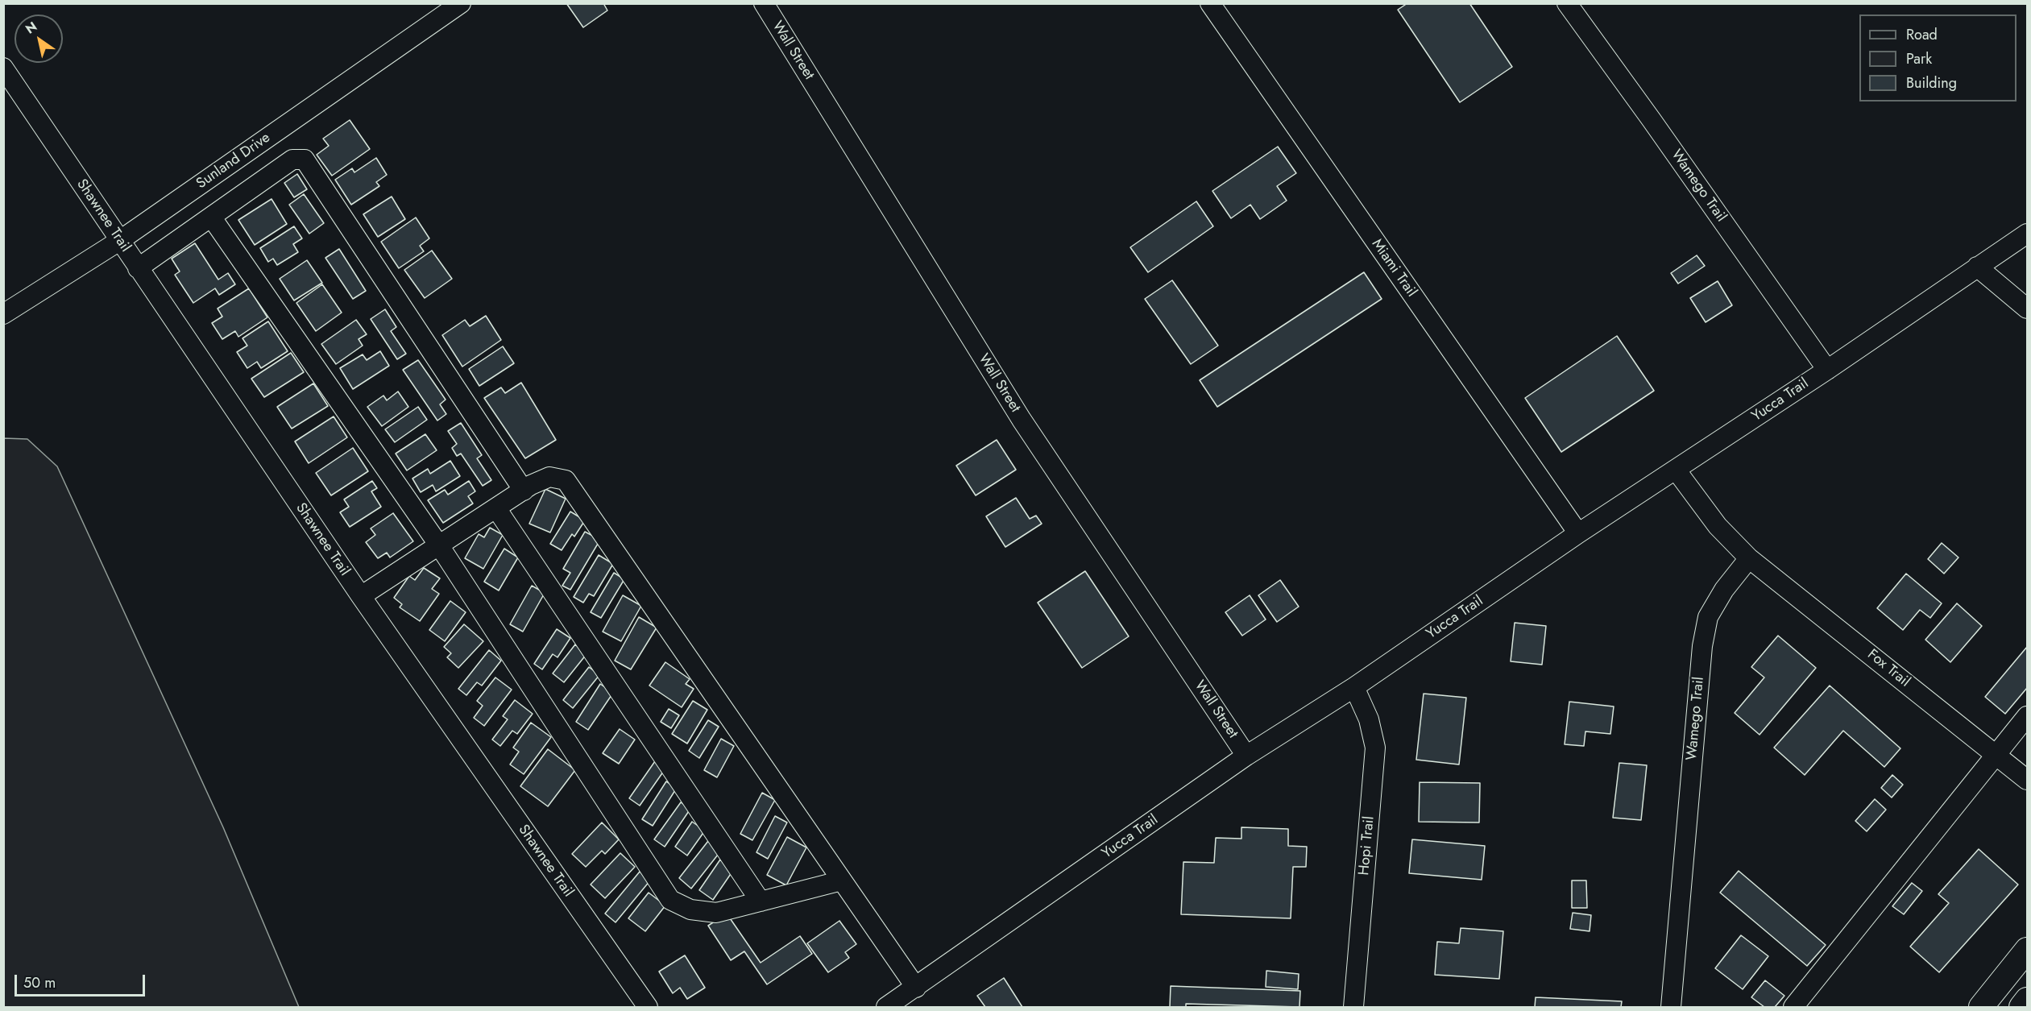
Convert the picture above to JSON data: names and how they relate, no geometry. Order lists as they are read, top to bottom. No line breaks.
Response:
{"streets":{"street":["Wall Street","Sunland Drive","Wamego Trail","Shawnee Trail","Miami Trail","Yucca Trail","Fox Trail","Hopi Trail"]},"crossings":[["Wall Street","Yucca Trail"],["Sunland Drive","Shawnee Trail"],["Wamego Trail","Yucca Trail"],["Wamego Trail","Fox Trail"],["Miami Trail","Yucca Trail"],["Yucca Trail","Hopi Trail"]],"legend":["Road","Park","Building"],"scale_bar":"50 m","north":"top left"}
